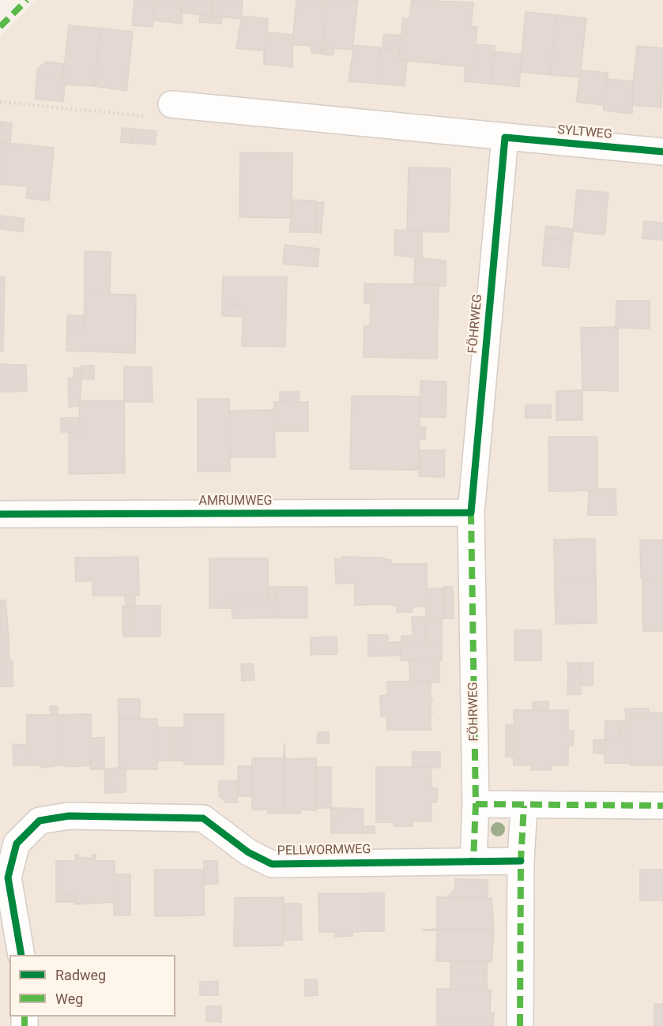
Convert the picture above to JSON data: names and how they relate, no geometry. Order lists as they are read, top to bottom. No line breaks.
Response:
{"streets":{"street":["SYLTWEG","FÖHRWEG","AMRUMWEG","PELLWORMWEG"]},"crossings":[["SYLTWEG","FÖHRWEG"],["FÖHRWEG","AMRUMWEG"]],"legend":["Radweg","Weg"]}
